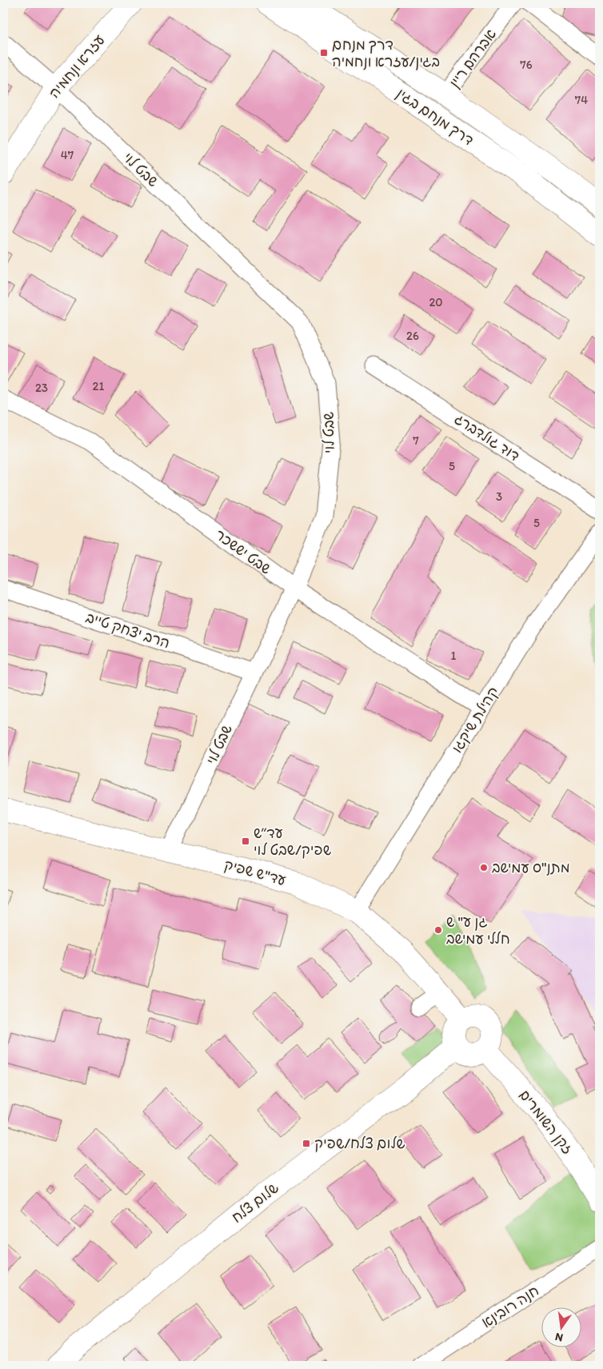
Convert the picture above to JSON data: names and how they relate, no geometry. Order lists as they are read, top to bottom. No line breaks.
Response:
{"streets":{"street":["אברהם ריין","עזרא ונחמיה","דרך מנחם בגין","שבט לוי","דוד גולדברג","שבט יששכר","הרב יצחק טייב","קהילת שיקגו","עד\"ש שפיק","זקן השומרים","שלום צלח","חנה רובינא"]},"crossings":[["אברהם ריין","דרך מנחם בגין"],["עזרא ונחמיה","שבט לוי"],["שבט לוי","שבט יששכר"],["שבט לוי","הרב יצחק טייב"],["שבט לוי","עד\"ש שפיק"],["שבט יששכר","קהילת שיקגו"],["קהילת שיקגו","עד\"ש שפיק"],["עד\"ש שפיק","זקן השומרים"],["עד\"ש שפיק","שלום צלח"],["זקן השומרים","שלום צלח"]],"places":{"transit":["דרך מנחם בגין/עזרא ונחמיה","עד״ש שפיק/שבט לוי","שלום צלח/שפיק"],"other":["מתנ\"ס עמישב","גן ע\" ש חללי עמישב"]},"house_numbers":["76","74","47","20","26","21","23","7","5","3","5","1"],"north":"bottom"}
